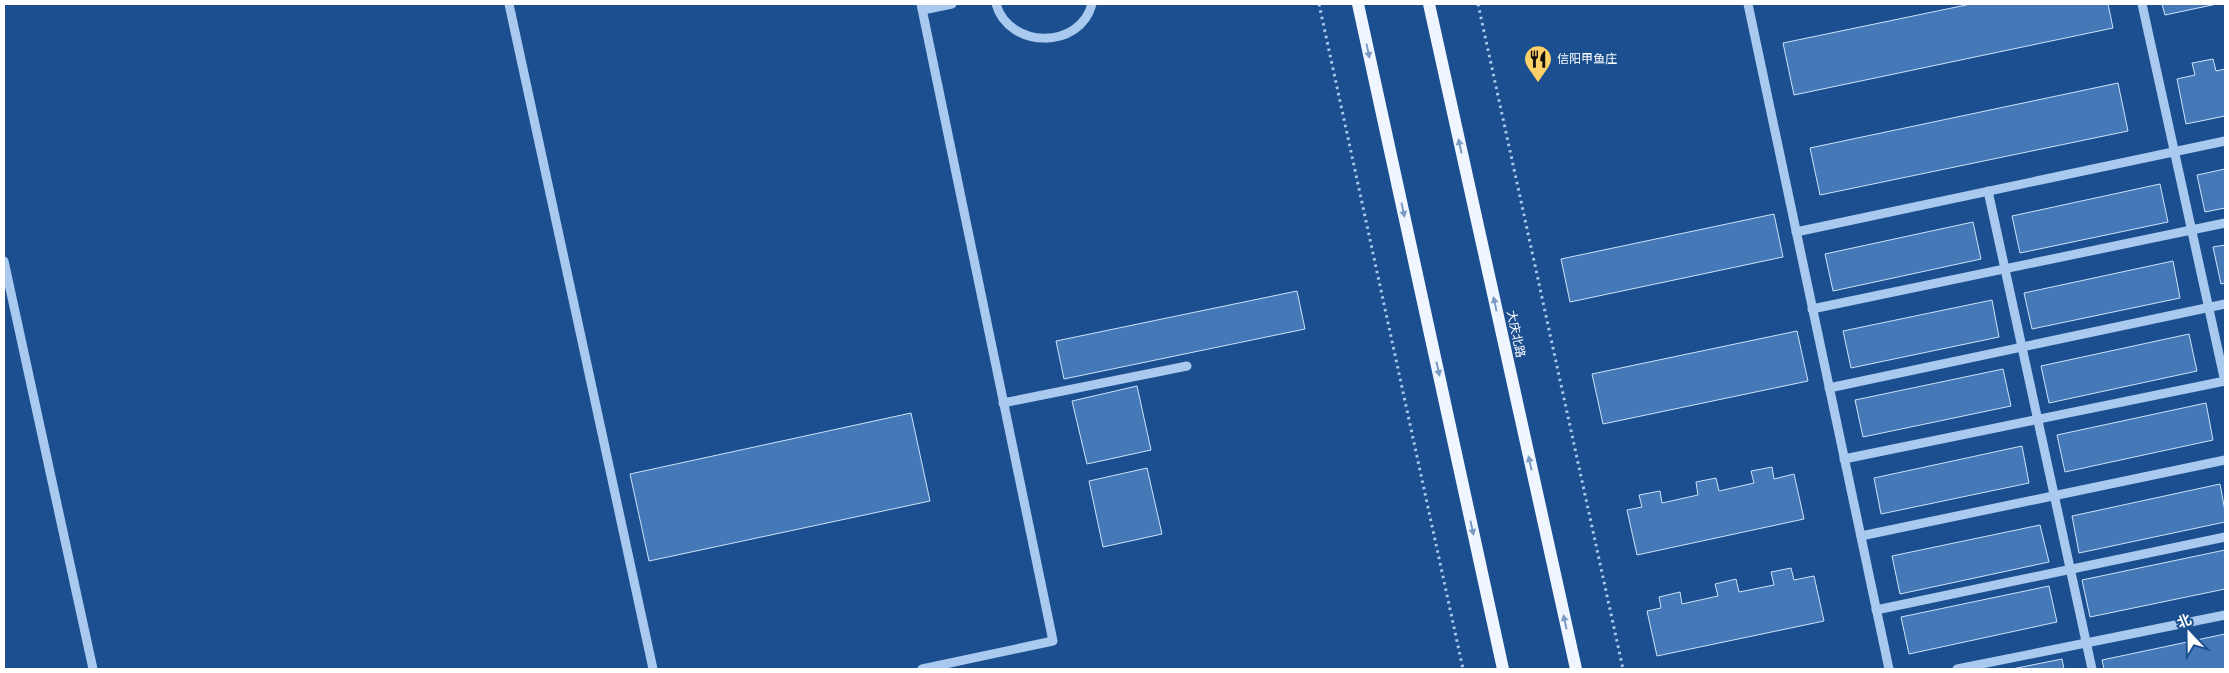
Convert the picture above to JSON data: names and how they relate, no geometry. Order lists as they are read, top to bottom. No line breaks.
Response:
{"streets":{"main road":["大庆北路"]},"places":{"restaurant":["信阳甲鱼庄"]},"north":"top"}
